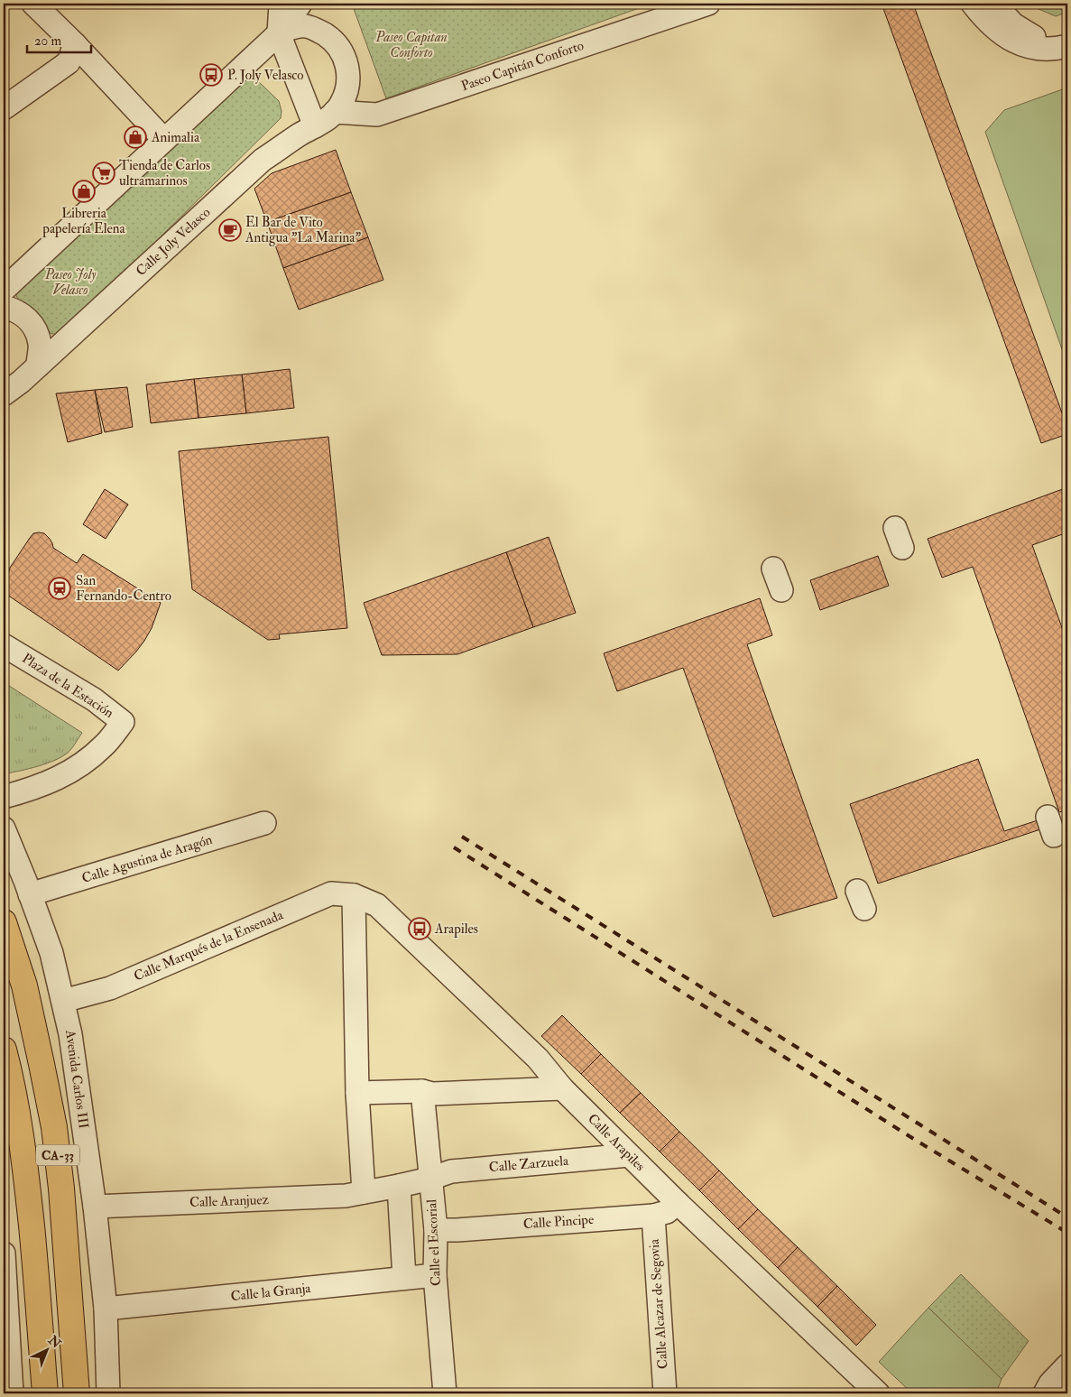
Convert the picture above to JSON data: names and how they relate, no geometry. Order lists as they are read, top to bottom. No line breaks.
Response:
{"streets":{"highway":["CA-33"],"street":["Paseo Capitán Conforto","Calle Joly Velasco","Plaza de la Estación","Calle Agustina de Aragón","Calle Marqués de la Ensenada","Avenida Carlos III","Calle Arapiles","Calle Zarzuela","Calle Aranjuez","Calle Pincipe","Calle el Escorial","Calle la Granja","Calle Alcazar de Segovia"]},"crossings":[["Paseo Capitán Conforto","Calle Joly Velasco"],["Calle Agustina de Aragón","Avenida Carlos III"],["Calle Marqués de la Ensenada","Avenida Carlos III"],["Calle Marqués de la Ensenada","Calle Arapiles"],["Avenida Carlos III","Calle Aranjuez"],["Avenida Carlos III","Calle la Granja"],["Calle Arapiles","Calle Zarzuela"],["Calle Arapiles","Calle Pincipe"],["Calle Zarzuela","Calle Aranjuez"],["Calle Zarzuela","Calle el Escorial"],["Calle Pincipe","Calle el Escorial"],["Calle Pincipe","Calle Alcazar de Segovia"],["Calle el Escorial","Calle la Granja"]],"parks":["Paseo Capitan Conforto","Paseo Joly Velasco"],"places":{"bus stop":["P. Joly Velasco","Arapiles"],"shop":["Animalia","Libreria papelería Elena"],"supermarket":["Tienda de Carlos ultramarinos"],"cafe":["El Bar de Vito Antigua \"La Marina\""],"station":["San Fernando-Centro"]},"scale_bar":"20 m","north":"top right"}
